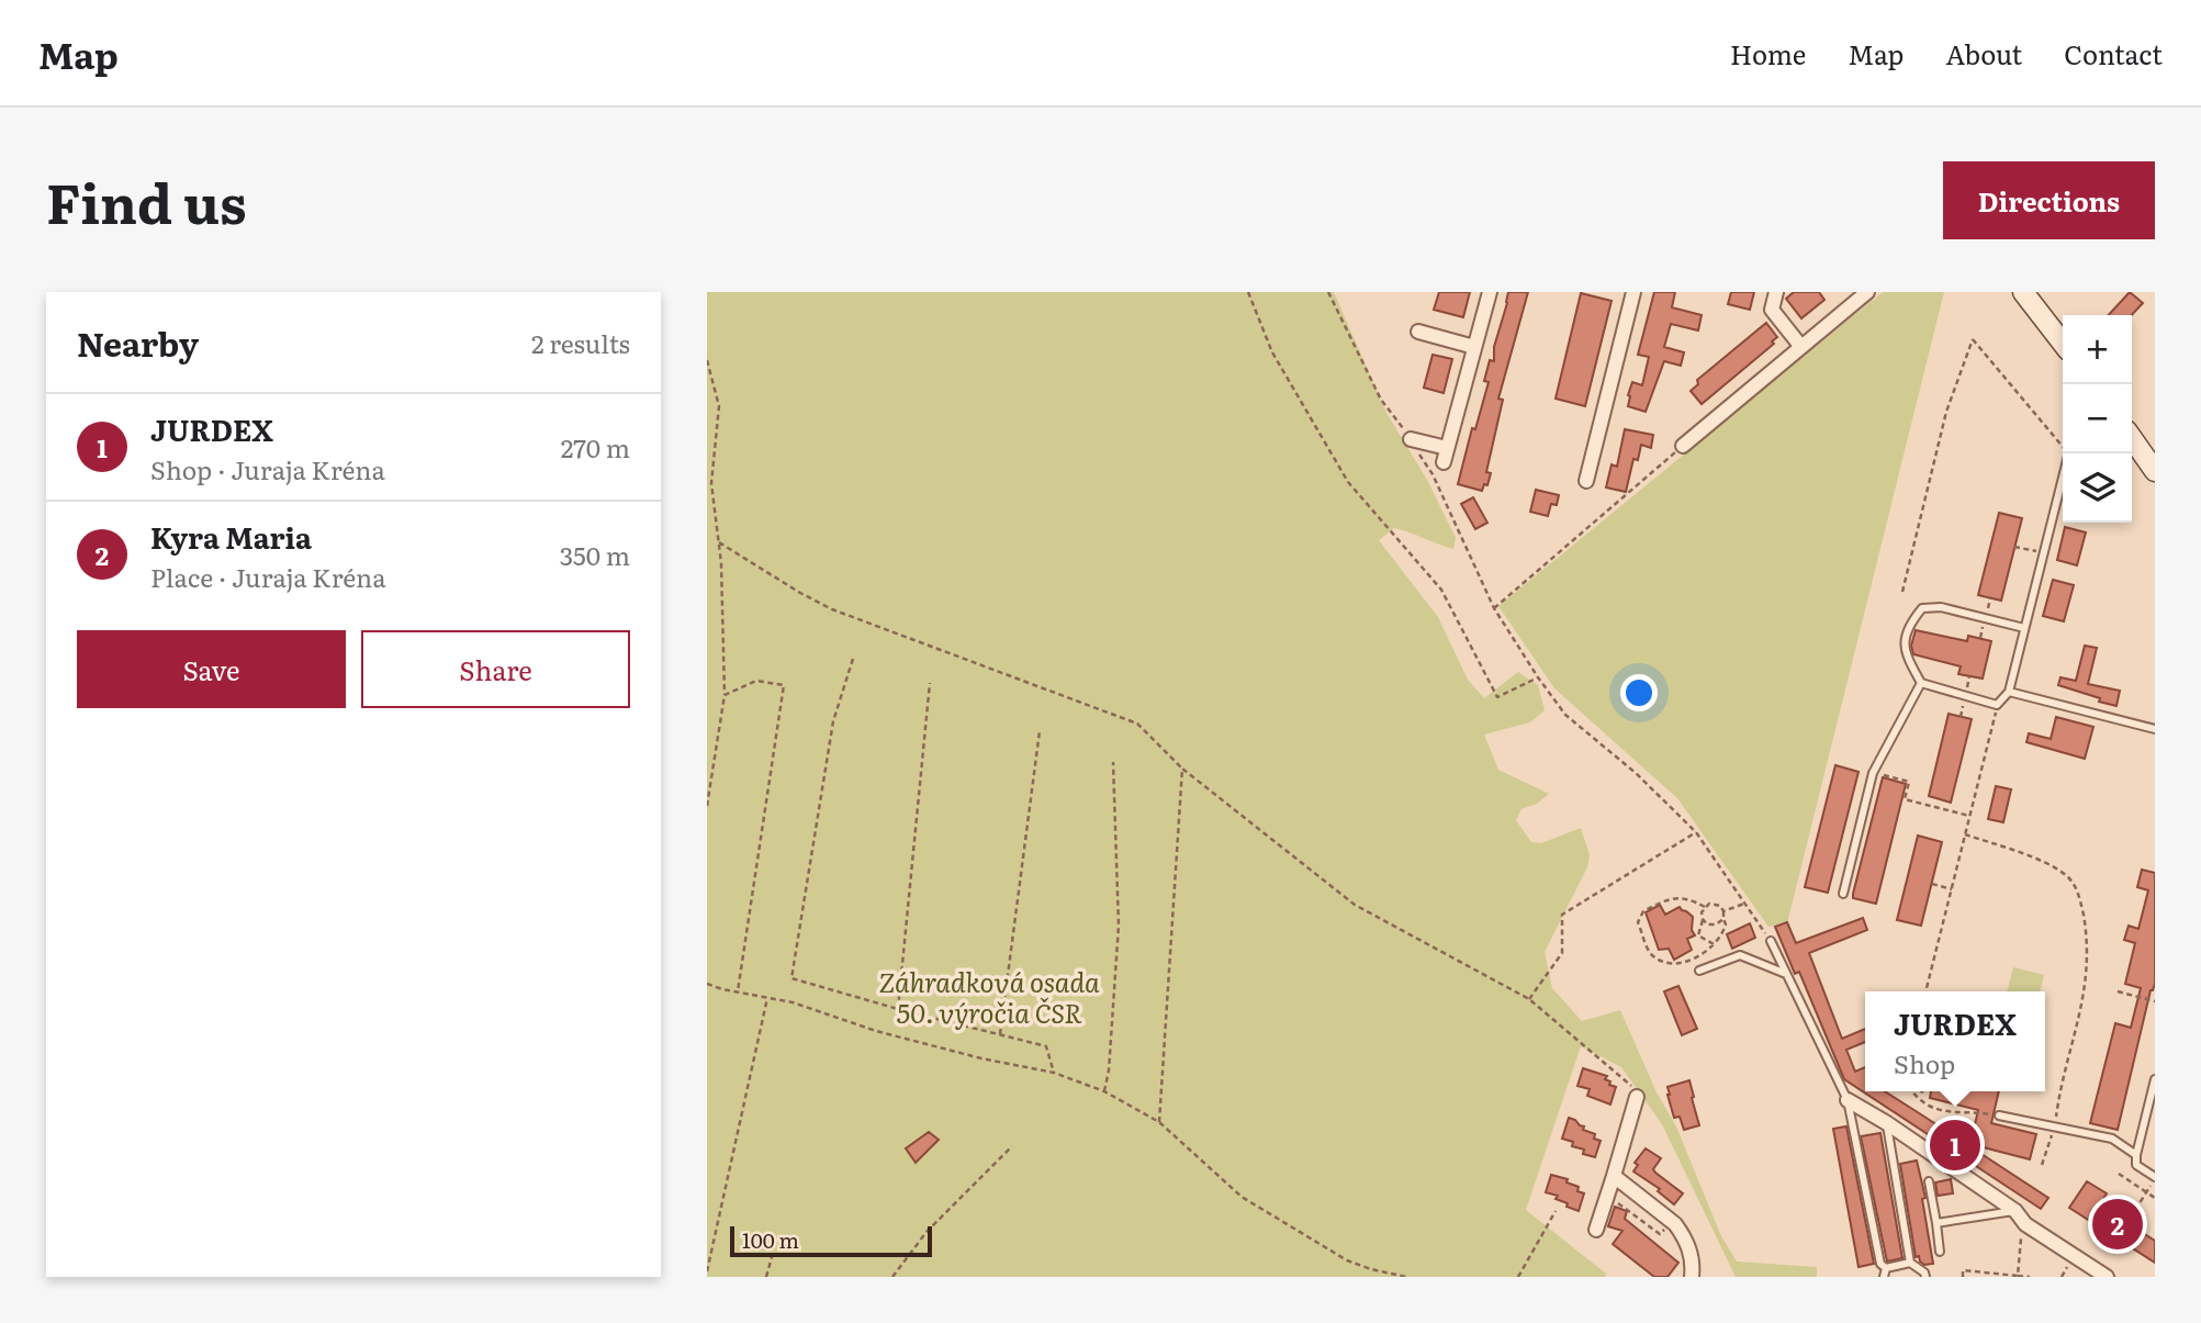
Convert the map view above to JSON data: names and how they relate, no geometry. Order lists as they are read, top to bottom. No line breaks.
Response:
{"parks":["Záhradková osada 50. výročia ČSR"],"scale_bar":"100 m","page":{"header":"Map","nav":["Home","Map","About","Contact"],"title":"Find us","buttons":["Directions",["Save","Share"]],"heading":["Nearby","2 results"],"map_buttons":["+","−"],"list":[{"mark":"1","name":"JURDEX","note":"Shop · Juraja Kréna","value":"270 m"},{"mark":"2","name":"Kyra Maria","note":"Place · Juraja Kréna","value":"350 m"}],"popup":["JURDEX","Shop"],"pins":["1","2"],"scale":"100 m"}}
